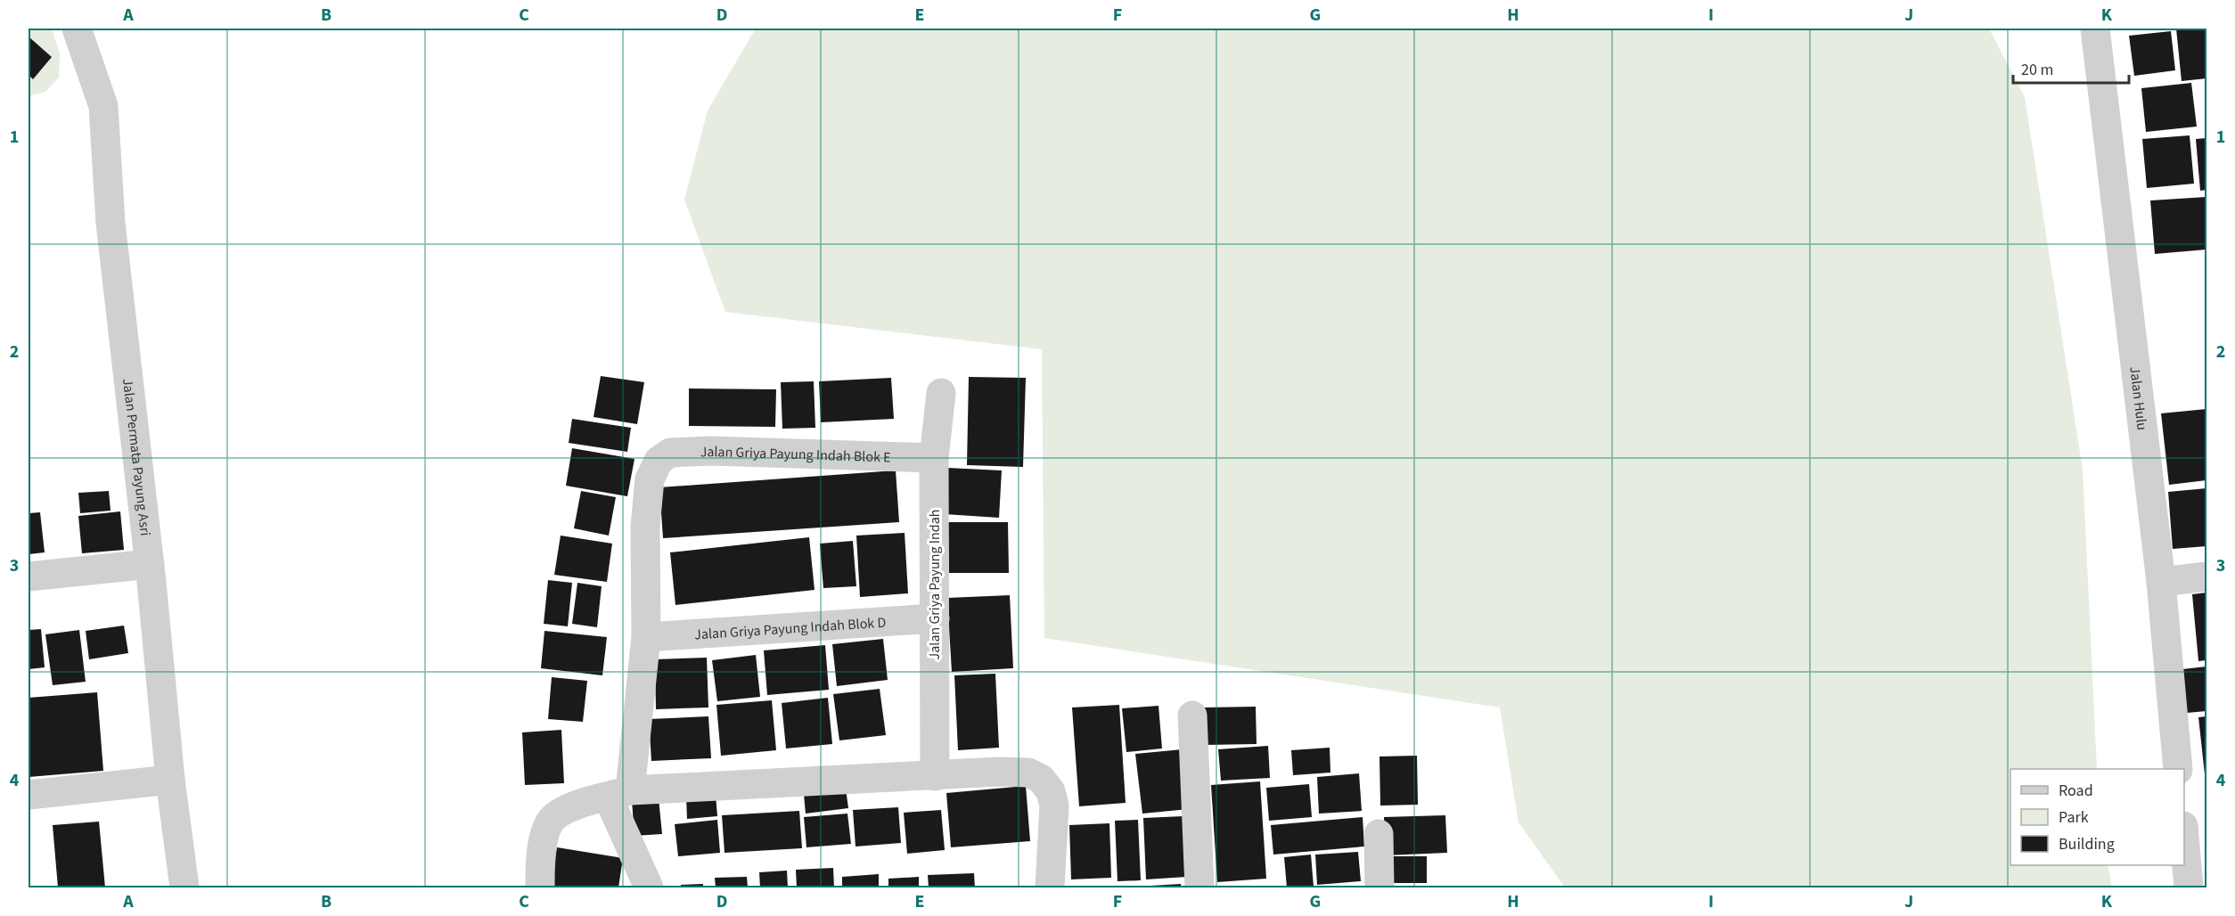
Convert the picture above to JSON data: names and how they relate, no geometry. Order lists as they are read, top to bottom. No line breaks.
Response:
{"streets":{"street":["Jalan Hulu","Jalan Griya Payung Indah Blok E","Jalan Permata Payung Asri","Jalan Griya Payung Indah","Jalan Griya Payung Indah Blok D"]},"crossings":[["Jalan Griya Payung Indah Blok E","Jalan Griya Payung Indah"],["Jalan Griya Payung Indah Blok E","Jalan Griya Payung Indah Blok D"],["Jalan Griya Payung Indah","Jalan Griya Payung Indah Blok D"]],"legend":["Road","Park","Building"],"scale_bar":"20 m","grid":{"columns":["A","B","C","D","E","F","G","H","I","J","K"],"rows":["1","2","3","4"]}}
